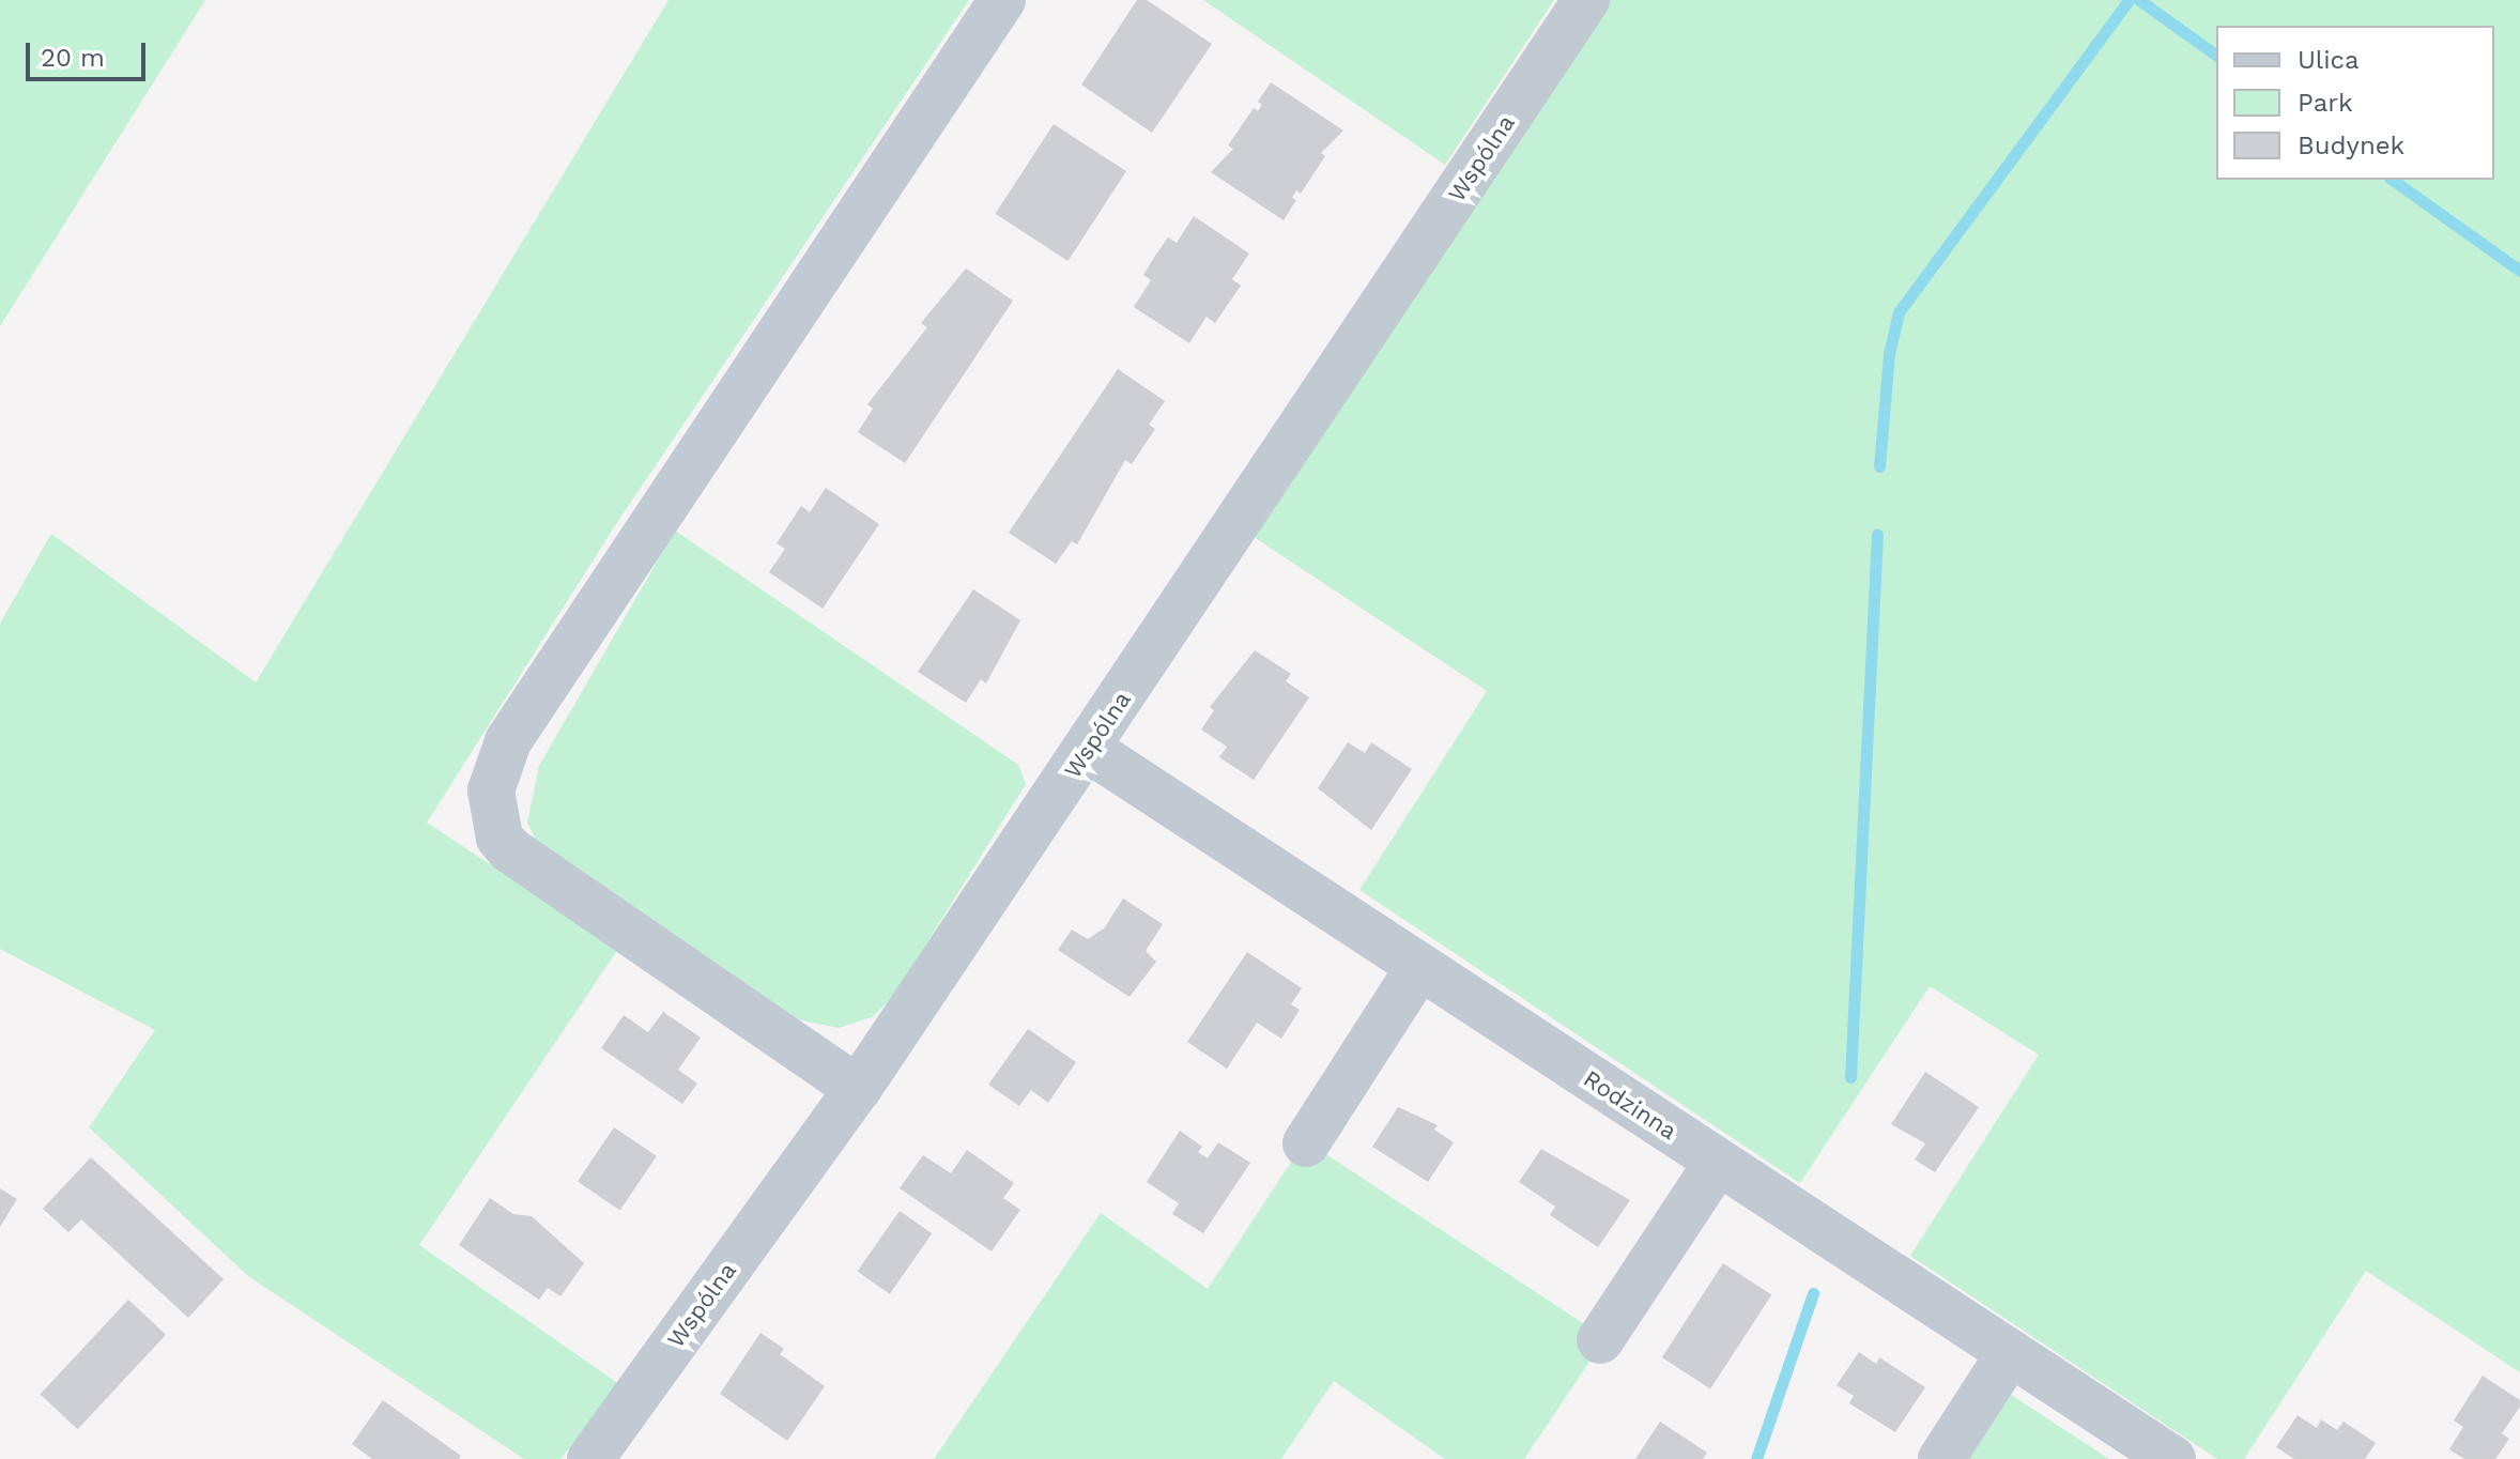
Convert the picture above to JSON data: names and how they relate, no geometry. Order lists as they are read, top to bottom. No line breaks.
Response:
{"streets":{"street":["Wspólna","Rodzinna"]},"crossings":[["Wspólna","Rodzinna"]],"legend":["Ulica","Park","Budynek"],"scale_bar":"20 m"}
